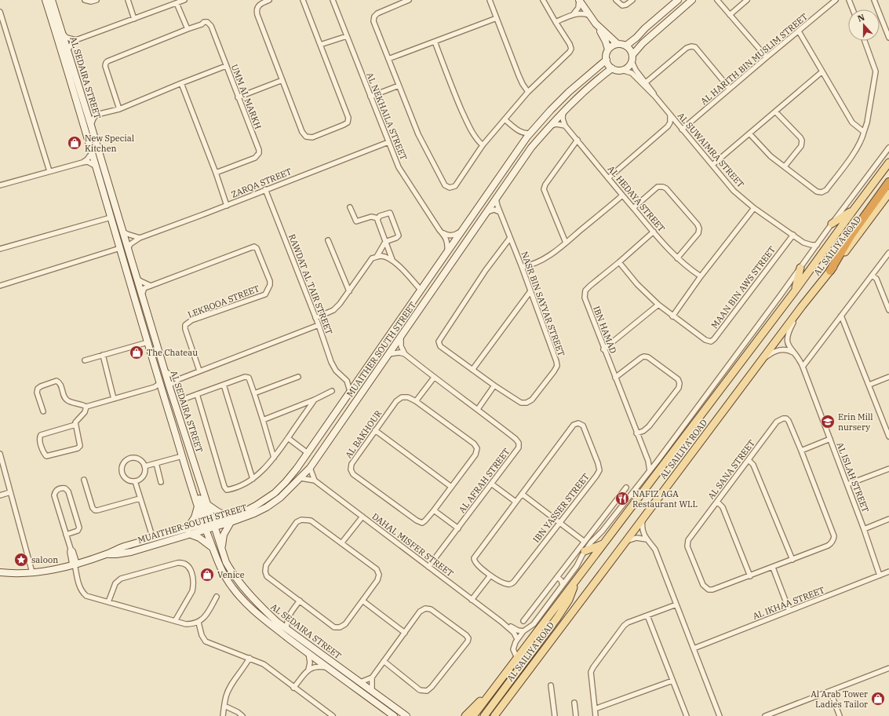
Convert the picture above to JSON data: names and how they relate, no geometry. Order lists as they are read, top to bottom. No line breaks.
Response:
{"streets":{"main road":["AL SEDAIRA STREET","AL SAILIYA ROAD","MUAITHER SOUTH STREET"],"street":["AL HARITH BIN MUSLIM STREET","UMM AL MARKH","AL NEKHAILA STREET","AL SUWAIMRA STREET","ZARQA STREET","AL HEDAYA STREET","RAWDAT AL TAIR STREET","MAAN BIN AWS STREET","LEKBOOA STREET","NASR BIN SAYYAR STREET","IBN HAMAD","AL BAKHOUR","AL SANA STREET","AL ISLAH STREET","AL AFRAH STREET","IBN YASSER STREET","DAHAL MISFER STREET","AL IKHAA STREET"]},"crossings":[["AL HARITH BIN MUSLIM STREET","AL SUWAIMRA STREET"],["AL SEDAIRA STREET","ZARQA STREET"],["AL SEDAIRA STREET","LEKBOOA STREET"],["AL SEDAIRA STREET","MUAITHER SOUTH STREET"],["AL NEKHAILA STREET","ZARQA STREET"],["AL NEKHAILA STREET","MUAITHER SOUTH STREET"],["AL SUWAIMRA STREET","AL SAILIYA ROAD"],["AL SUWAIMRA STREET","MAAN BIN AWS STREET"],["AL SUWAIMRA STREET","MUAITHER SOUTH STREET"],["ZARQA STREET","RAWDAT AL TAIR STREET"],["AL HEDAYA STREET","IBN HAMAD"],["AL SAILIYA ROAD","IBN HAMAD"],["AL SAILIYA ROAD","AL ISLAH STREET"],["AL SAILIYA ROAD","DAHAL MISFER STREET"],["RAWDAT AL TAIR STREET","MUAITHER SOUTH STREET"],["MAAN BIN AWS STREET","IBN HAMAD"],["NASR BIN SAYYAR STREET","MUAITHER SOUTH STREET"],["MUAITHER SOUTH STREET","DAHAL MISFER STREET"],["AL ISLAH STREET","AL IKHAA STREET"],["AL AFRAH STREET","DAHAL MISFER STREET"]],"places":{"shop":["New Special Kitchen","The Chateau","Venice","Al Arab Tower Ladies Tailor"],"school or university":["Erin Mill nursery"],"restaurant":["NAFIZ AGA Restaurant WLL"],"place":["saloon"]},"north":"top"}
